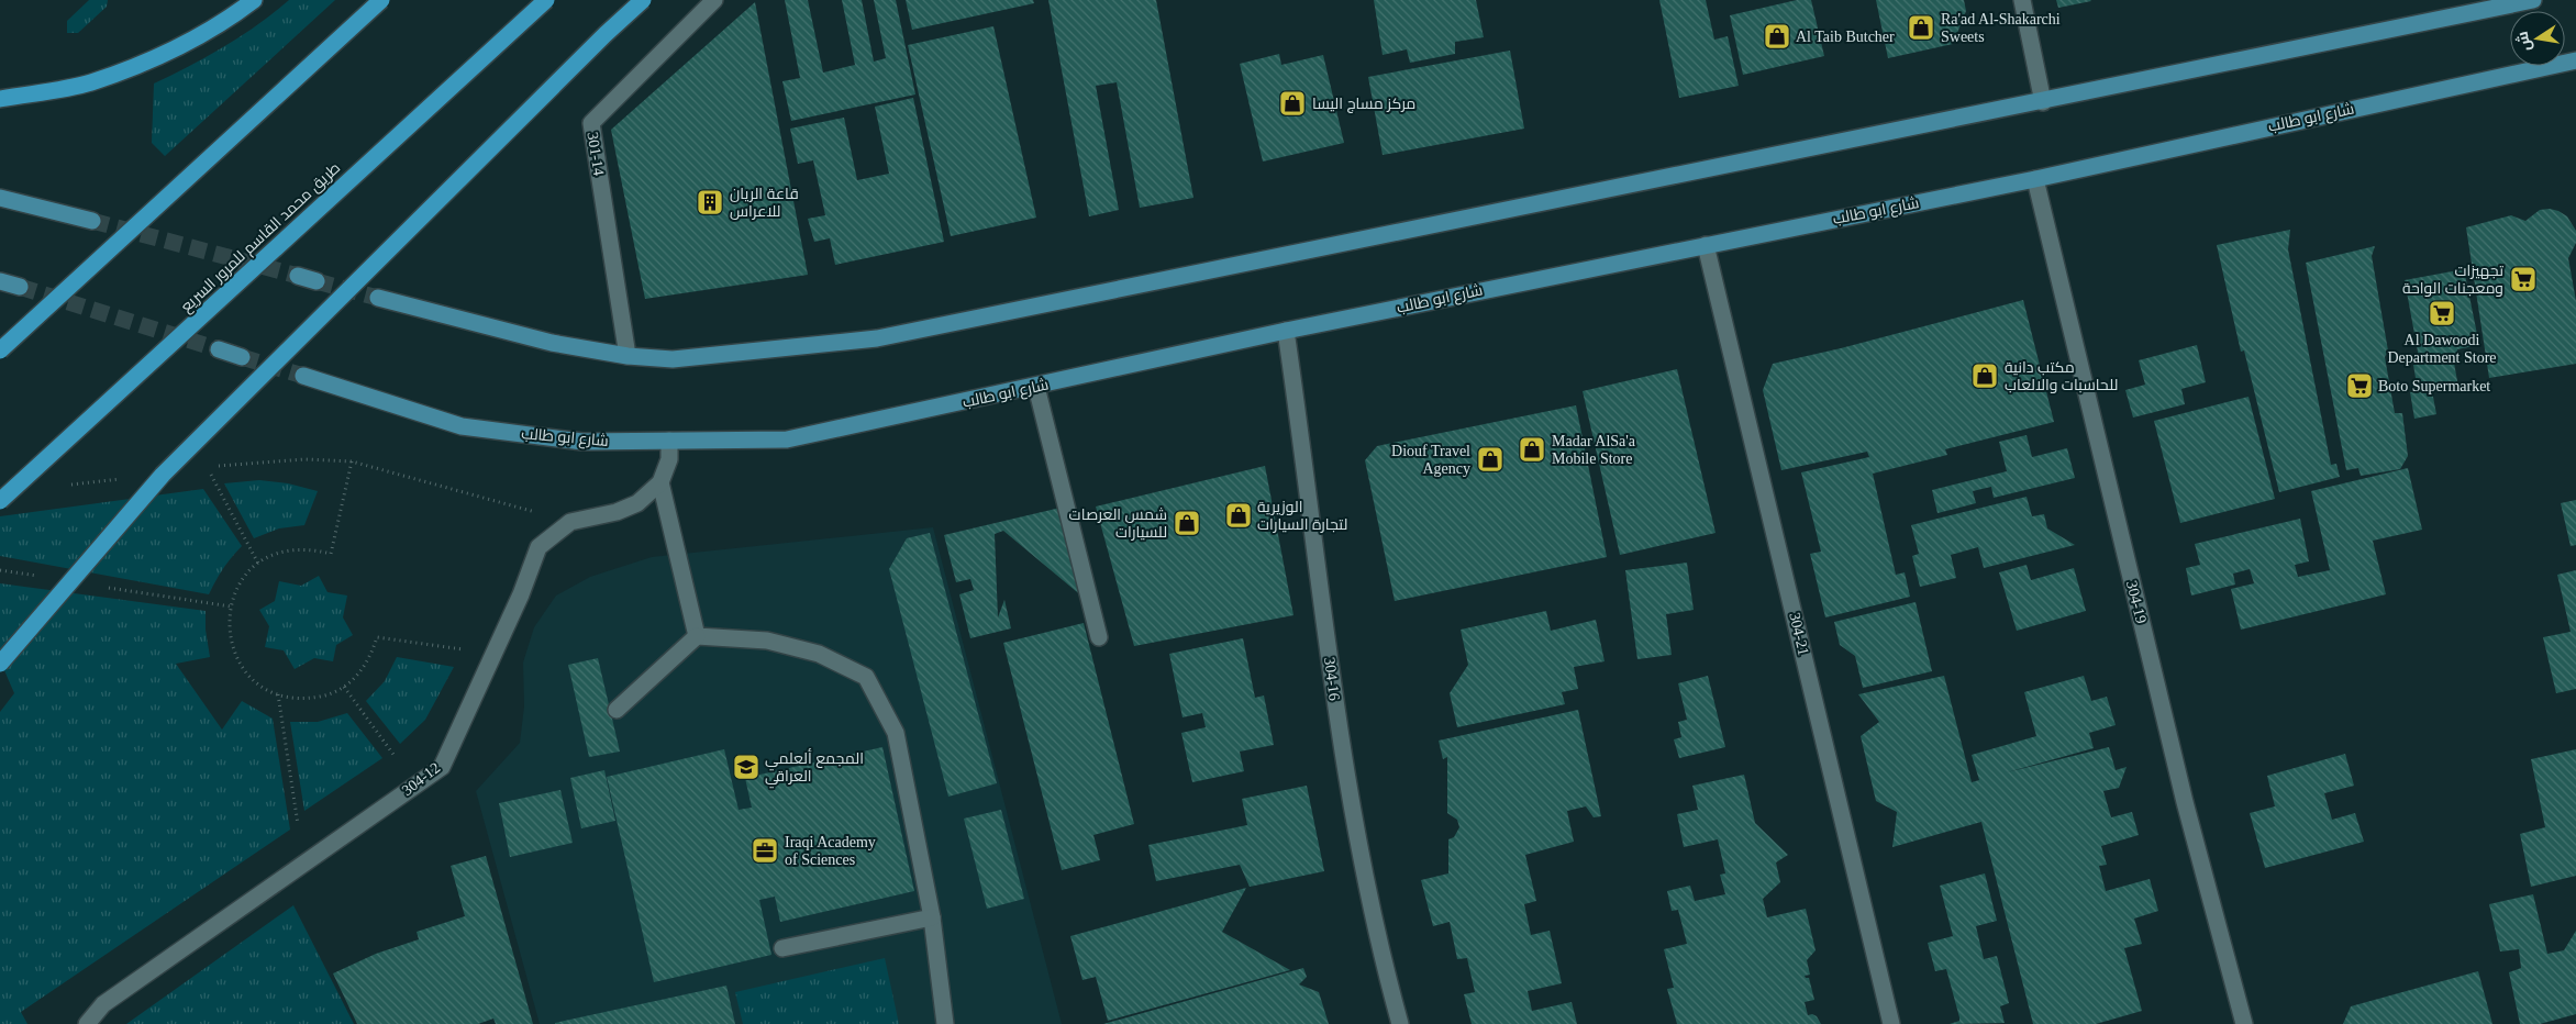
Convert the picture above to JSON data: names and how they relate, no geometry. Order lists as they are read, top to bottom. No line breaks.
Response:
{"streets":{"highway":["طريق محمد القاسم للمرور السريع"],"main road":["شارع ابو طالب"],"street":["301-14","304-19","304-21","304-16","304-12"]},"crossings":[["شارع ابو طالب","304-19"],["شارع ابو طالب","304-21"],["شارع ابو طالب","304-16"],["شارع ابو طالب","304-12"]],"places":{"shop":["Ra'ad Al-Shakarchi Sweets","Al Taib Butcher","مركز مساج اليسا","مكتب دانية للحاسبات والالعاب","Madar AlSa'a Mobile Store","Diouf Travel Agency","الوزيرية لتجارة السيارات","شمس العرصات للسيارات"],"building":["قاعة الريان للاعراس"],"supermarket":["تجهيزات ومعجنات الواحة","Al Dawoodi Department Store","Boto Supermarket"],"school or university":["المجمع ألعلمي العراقي"],"office":["Iraqi Academy of Sciences"]},"north":"left"}
